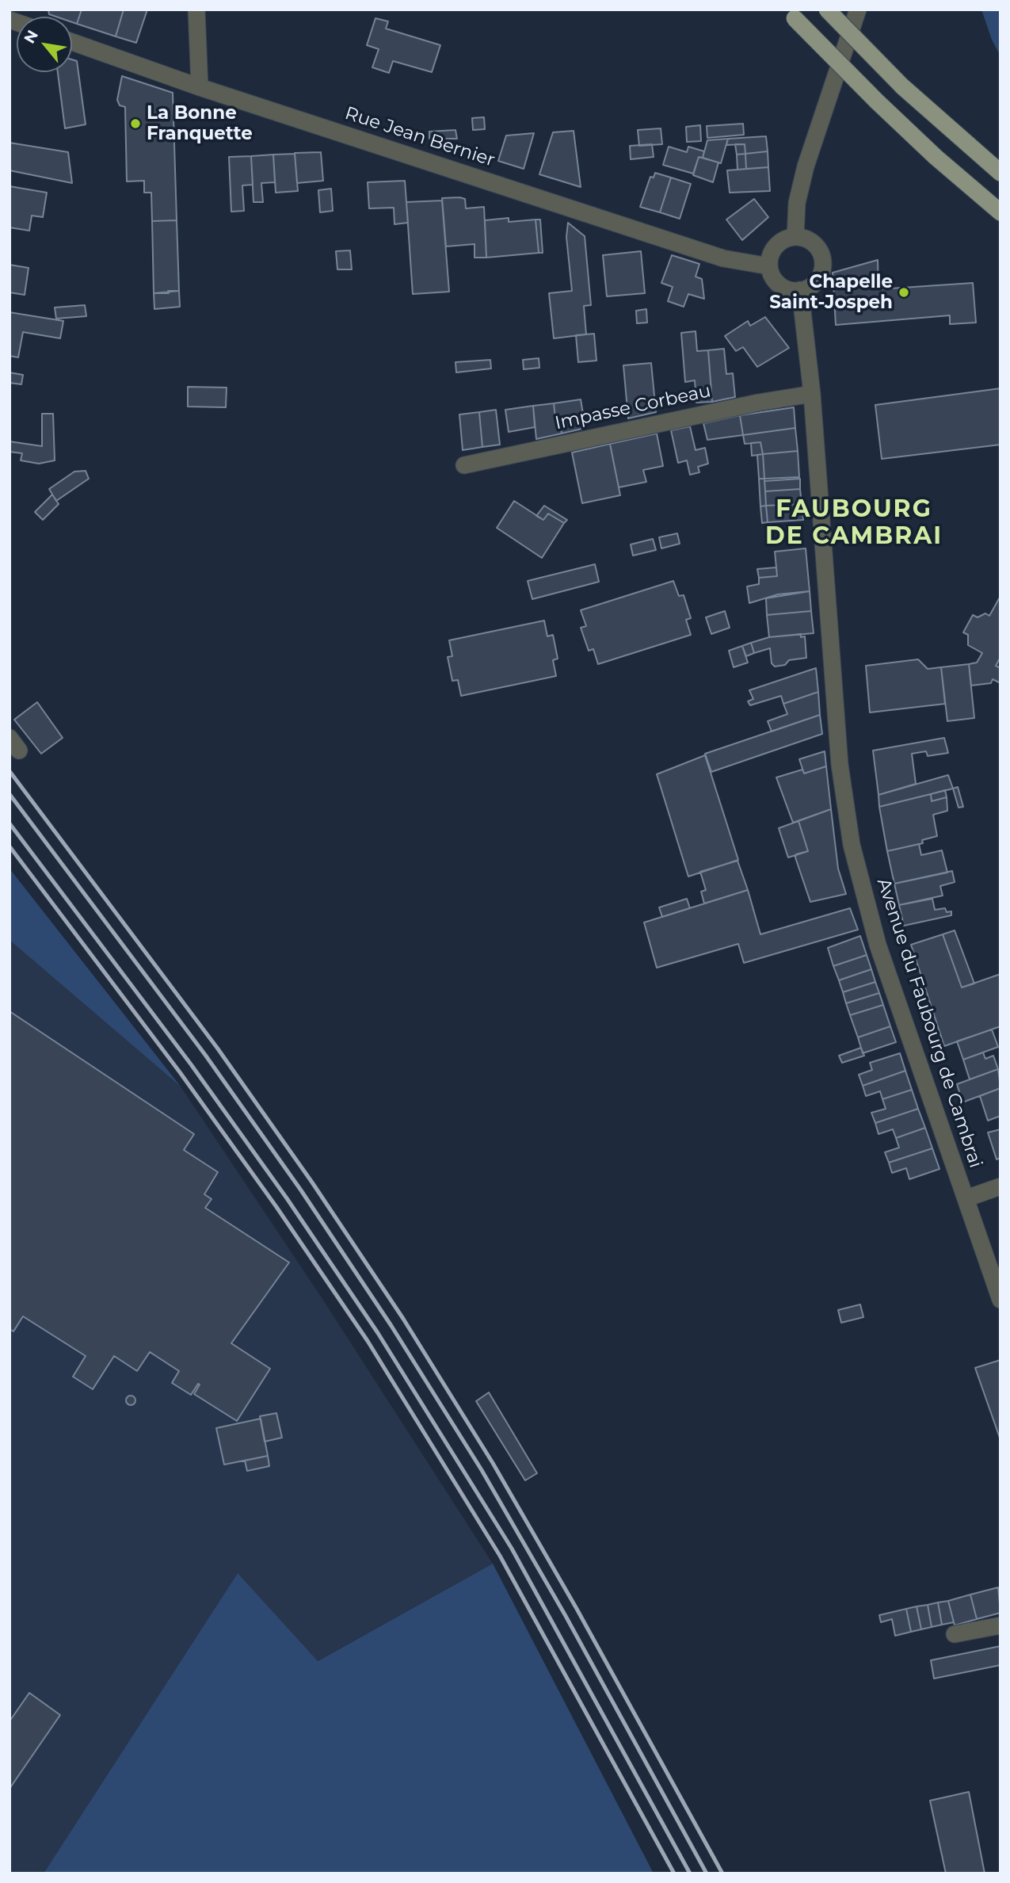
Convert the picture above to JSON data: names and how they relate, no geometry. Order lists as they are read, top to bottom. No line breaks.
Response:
{"streets":{"street":["Rue Jean Bernier","Impasse Corbeau","Avenue du Faubourg de Cambrai"]},"crossings":[["Rue Jean Bernier","Avenue du Faubourg de Cambrai"],["Impasse Corbeau","Avenue du Faubourg de Cambrai"]],"districts":["FAUBOURG DE CAMBRAI"],"places":["La Bonne Franquette","Chapelle Saint-Jospeh"],"north":"top left"}
